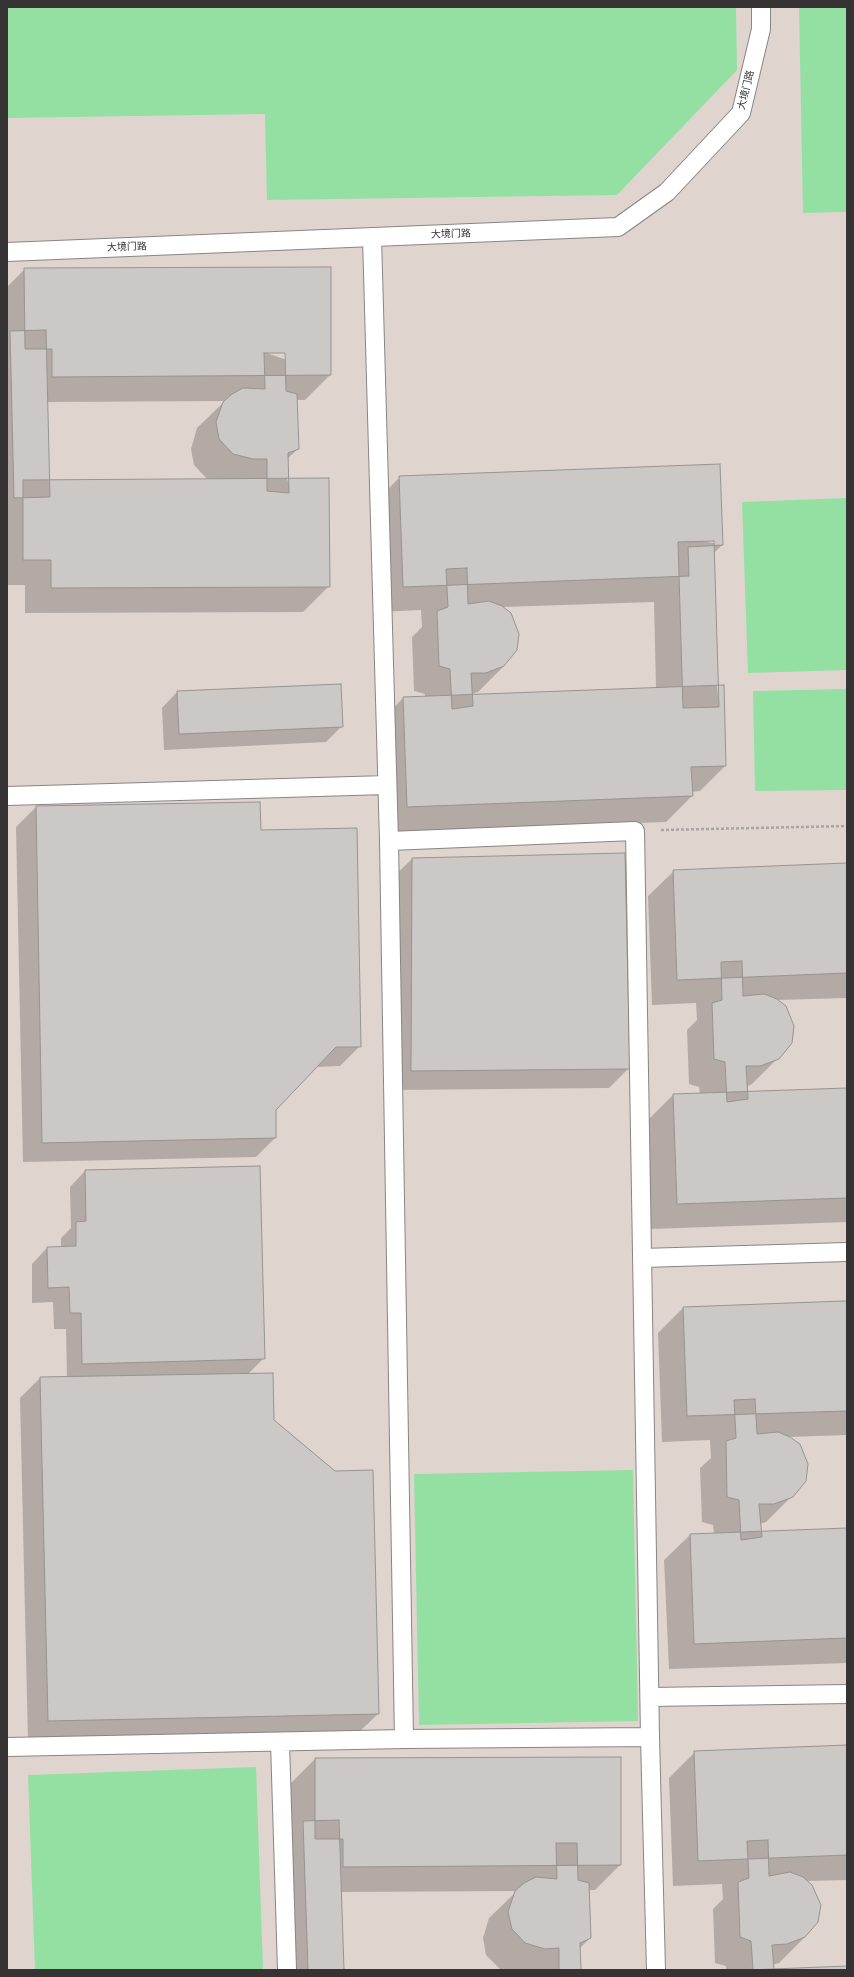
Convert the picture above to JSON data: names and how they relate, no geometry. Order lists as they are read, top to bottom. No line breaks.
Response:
{"streets":{"lane":["大境门路"]}}
